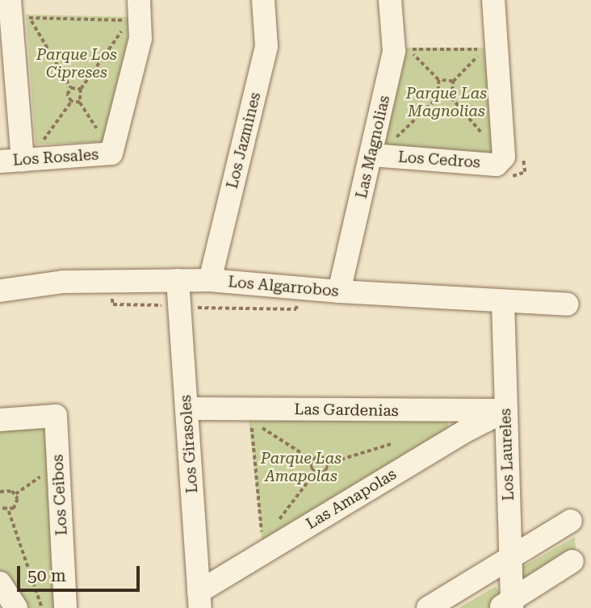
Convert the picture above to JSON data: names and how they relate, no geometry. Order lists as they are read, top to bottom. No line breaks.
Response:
{"streets":{"street":["Los Jazmines","Las Magnolias","Los Rosales","Los Cedros","Los Algarrobos","Las Gardenias","Los Girasoles","Los Laureles","Los Ceibos","Las Amapolas"]},"crossings":[["Los Jazmines","Los Algarrobos"],["Las Magnolias","Los Cedros"],["Las Magnolias","Los Algarrobos"],["Los Algarrobos","Los Girasoles"],["Los Algarrobos","Los Laureles"],["Las Gardenias","Los Girasoles"],["Las Gardenias","Los Laureles"],["Las Gardenias","Las Amapolas"],["Los Girasoles","Las Amapolas"],["Los Laureles","Las Amapolas"]],"parks":["Parque Los Cipreses","Parque Las Magnolias","Parque Las Amapolas"],"scale_bar":"50 m"}
